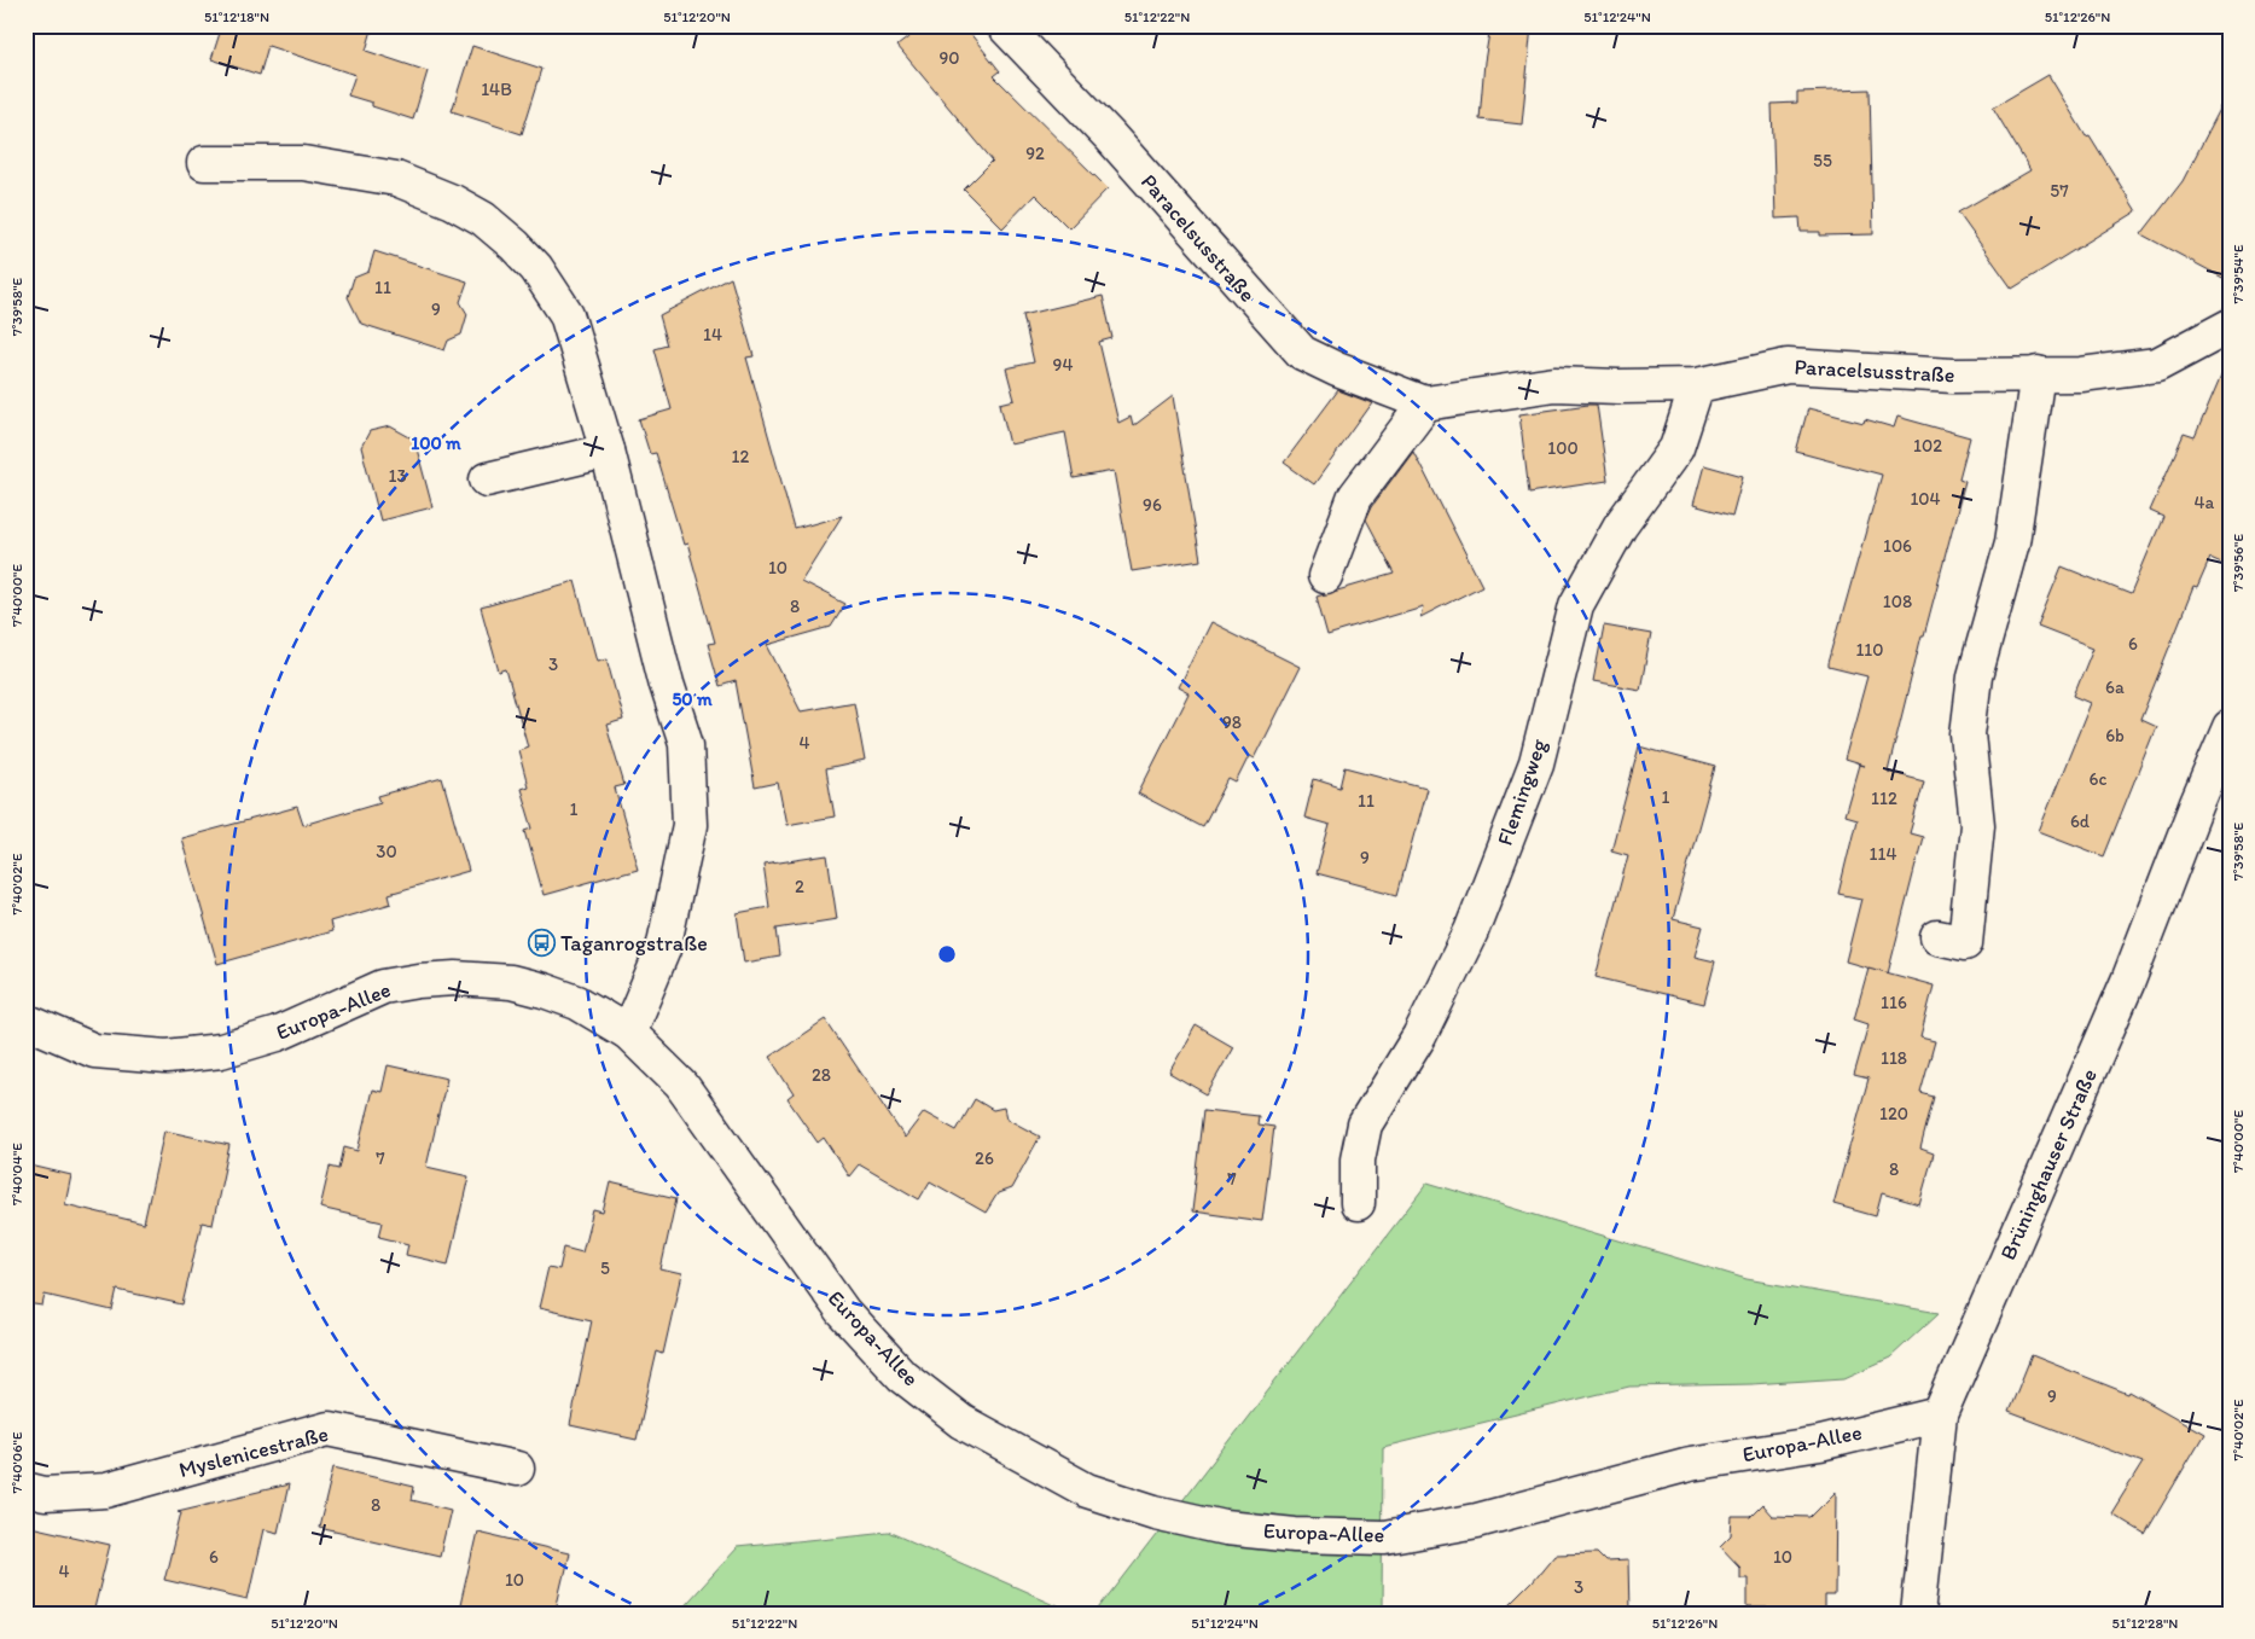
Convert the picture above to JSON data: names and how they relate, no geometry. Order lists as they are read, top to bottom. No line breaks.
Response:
{"streets":{"street":["Paracelsusstraße","Flemingweg","Europa-Allee","Brüninghauser Straße","Myslenicestraße"]},"crossings":[["Paracelsusstraße","Flemingweg"],["Europa-Allee","Brüninghauser Straße"]],"places":{"bus stop":["Taganrogstraße"]},"house_numbers":["90","14B","92","55","57","11","9","14","94","102","100","12","13","104","4a","96","106","10","108","8","6","110","3","6a","98","6b","4","6c","1","112","11","1","6d","30","114","9","2","116","118","28","120","7","26","8","7","5","9","8","6","10","4","10","3"],"coordinates":["51°12'18\"N","51°12'20\"N","51°12'22\"N","51°12'24\"N","51°12'26\"N","7°39'54\"E","7°39'58\"E","7°39'56\"E","7°40'00\"E","7°40'02\"E","7°40'04\"E","7°40'06\"E","51°12'28\"N"],"rings":["100 m","50 m"]}
